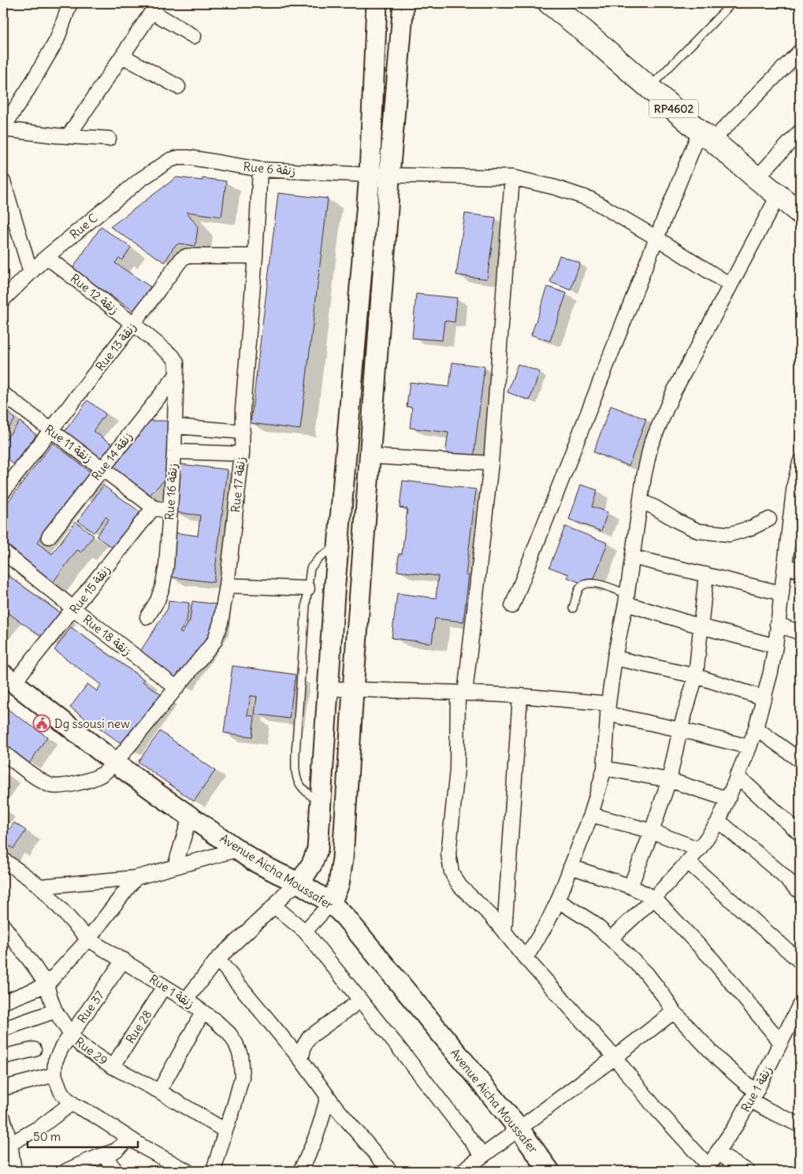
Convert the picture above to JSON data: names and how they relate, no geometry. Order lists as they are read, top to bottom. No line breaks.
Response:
{"streets":{"main road":["RP4602"],"street":["Rue 6 زنقة","Rue C","Rue 12 زنقة","Rue 13 زنقة","Rue 11 زنقة","Rue 14 زنقة","Rue 17 زنقة","Rue 16 زنقة","Rue 15 زنقة","Rue 18 زنقة","Avenue Aicha Moussafer","Rue 1 زنقة","Rue 37","Rue 28","Rue 29"]},"crossings":[["Rue 6 زنقة","Rue C"],["Rue 6 زنقة","Rue 17 زنقة"],["Rue C","Rue 12 زنقة"],["Rue 12 زنقة","Rue 13 زنقة"],["Rue 12 زنقة","Rue 14 زنقة"],["Rue 12 زنقة","Rue 16 زنقة"],["Rue 13 زنقة","Rue 11 زنقة"],["Rue 13 زنقة","Rue 17 زنقة"],["Rue 11 زنقة","Rue 14 زنقة"],["Rue 11 زنقة","Rue 15 زنقة"],["Rue 14 زنقة","Rue 16 زنقة"],["Rue 17 زنقة","Rue 18 زنقة"],["Rue 17 زنقة","Avenue Aicha Moussafer"],["Rue 15 زنقة","Rue 18 زنقة"],["Rue 15 زنقة","Avenue Aicha Moussafer"],["Rue 1 زنقة","Rue 37"],["Rue 1 زنقة","Rue 28"],["Rue 1 زنقة","Rue 29"],["Rue 37","Rue 29"],["Rue 28","Rue 29"]],"places":{"public building":["Dg ssousi new"]},"scale_bar":"50 m"}
